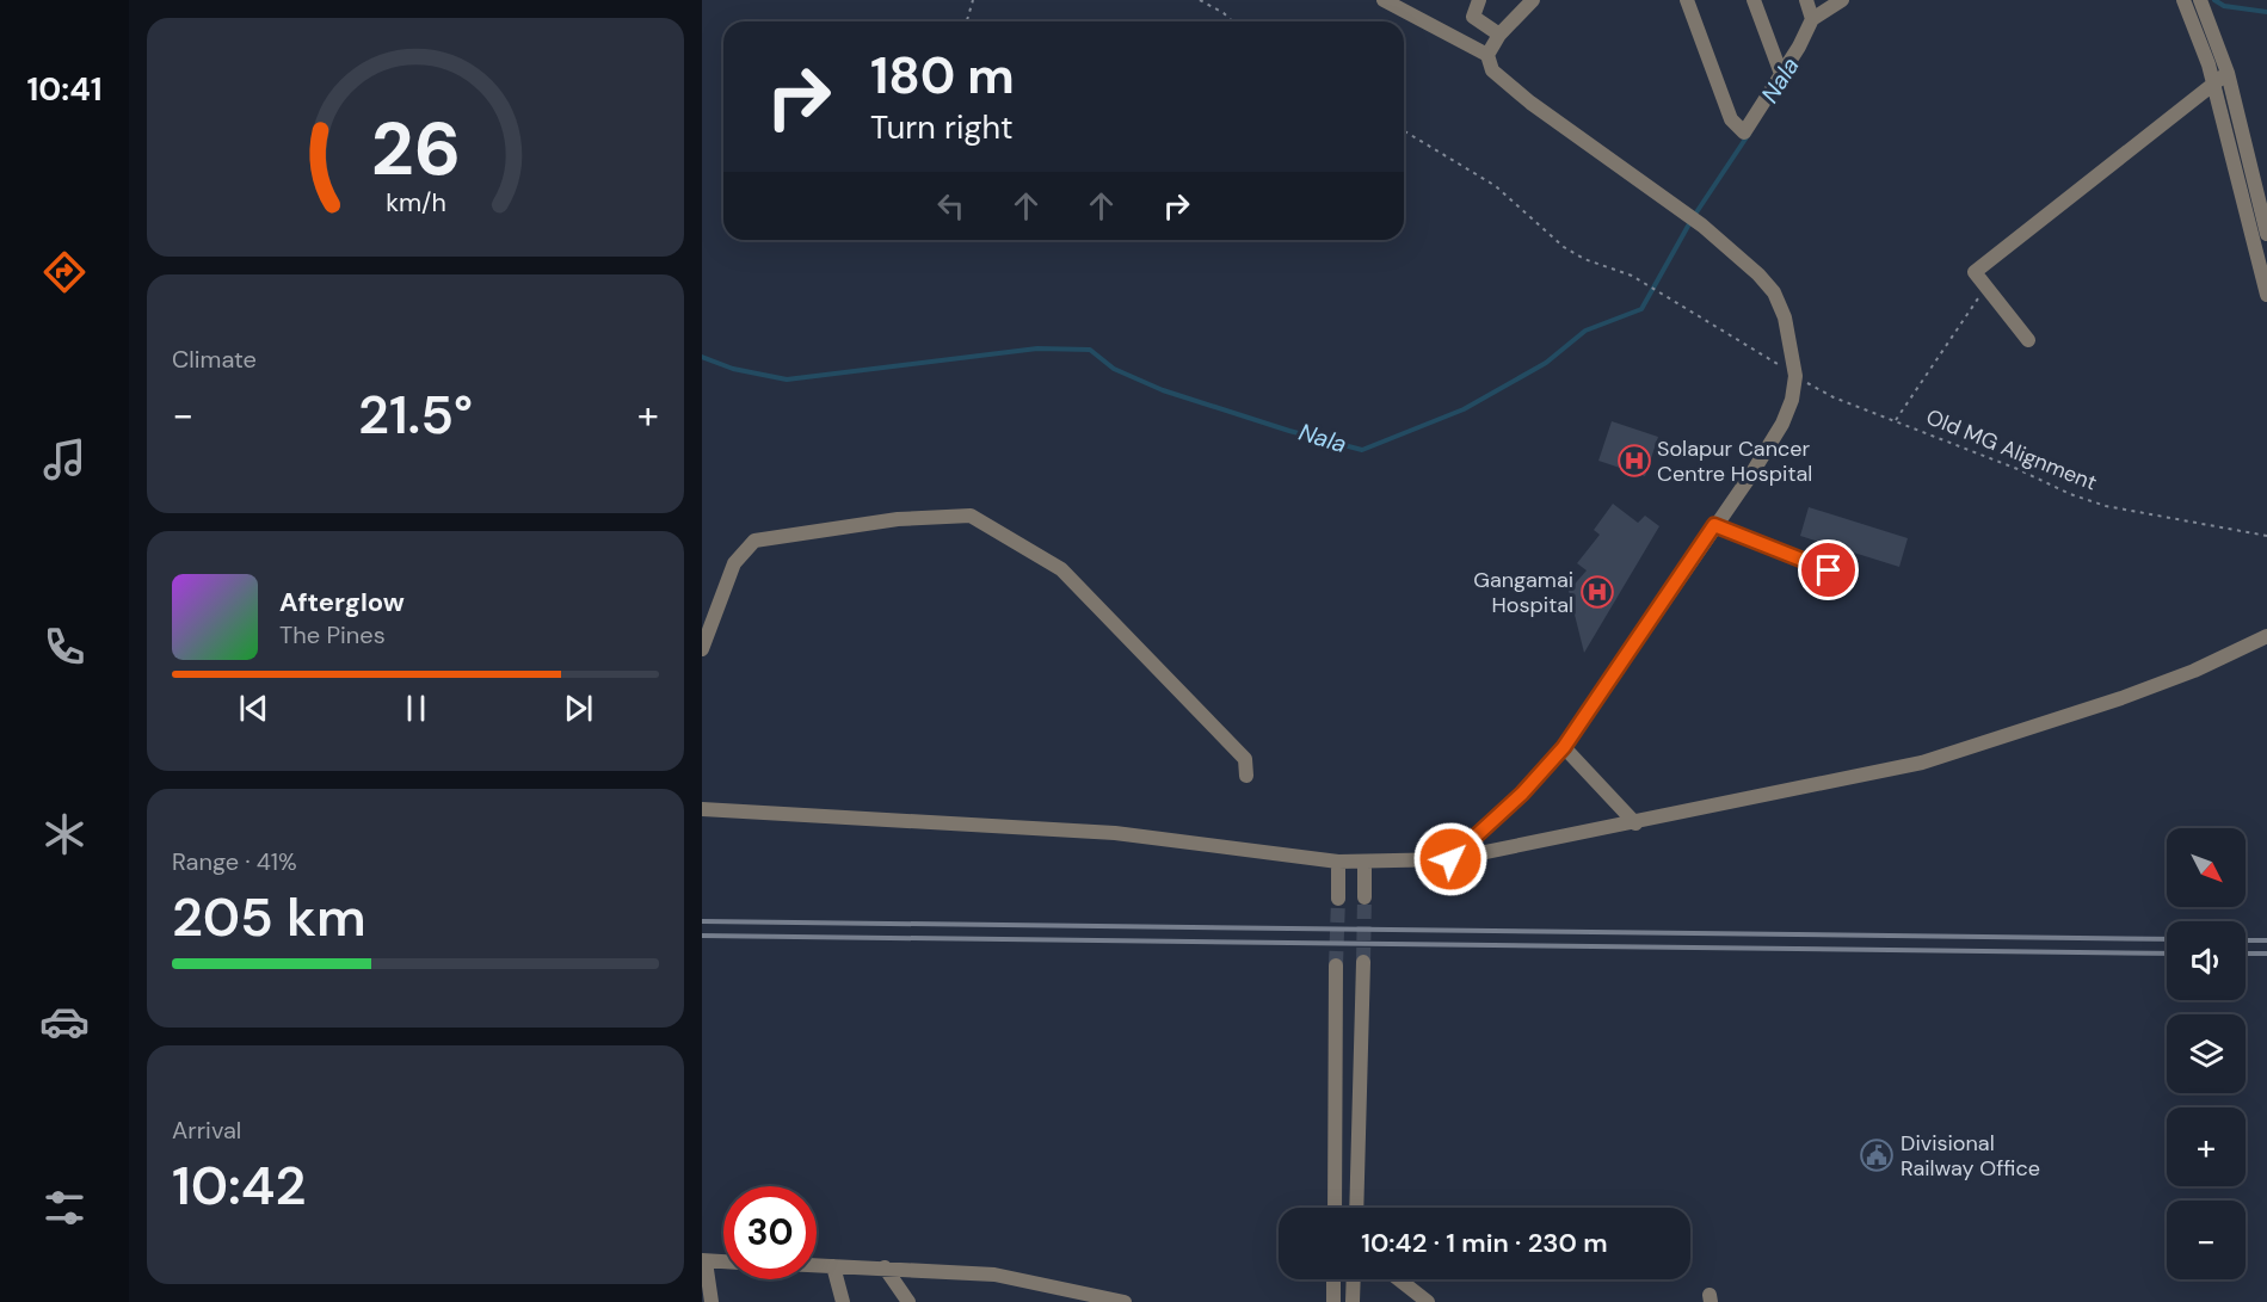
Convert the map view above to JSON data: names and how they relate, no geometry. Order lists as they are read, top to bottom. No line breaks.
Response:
{"streets":{"path":["Old MG Alignment"]},"water":["Nala"],"places":{"hospital":["Solapur Cancer Centre Hospital","Gangamai Hospital"],"public building":["Divisional Railway Office"]},"north":"bottom right","page":{"tabs":"10:41","turn":["180 m","Turn right"],"tile":["Climate",["Range · 41%","205 km"],["Arrival","10:42"]],"heat":["−","21.5°","+"],"song":["Afterglow","The Pines"],"map_buttons":["+","−"],"limit":"30","trip":"10:42 · 1 min · 230 m","gauge":["26","km/h"]}}
